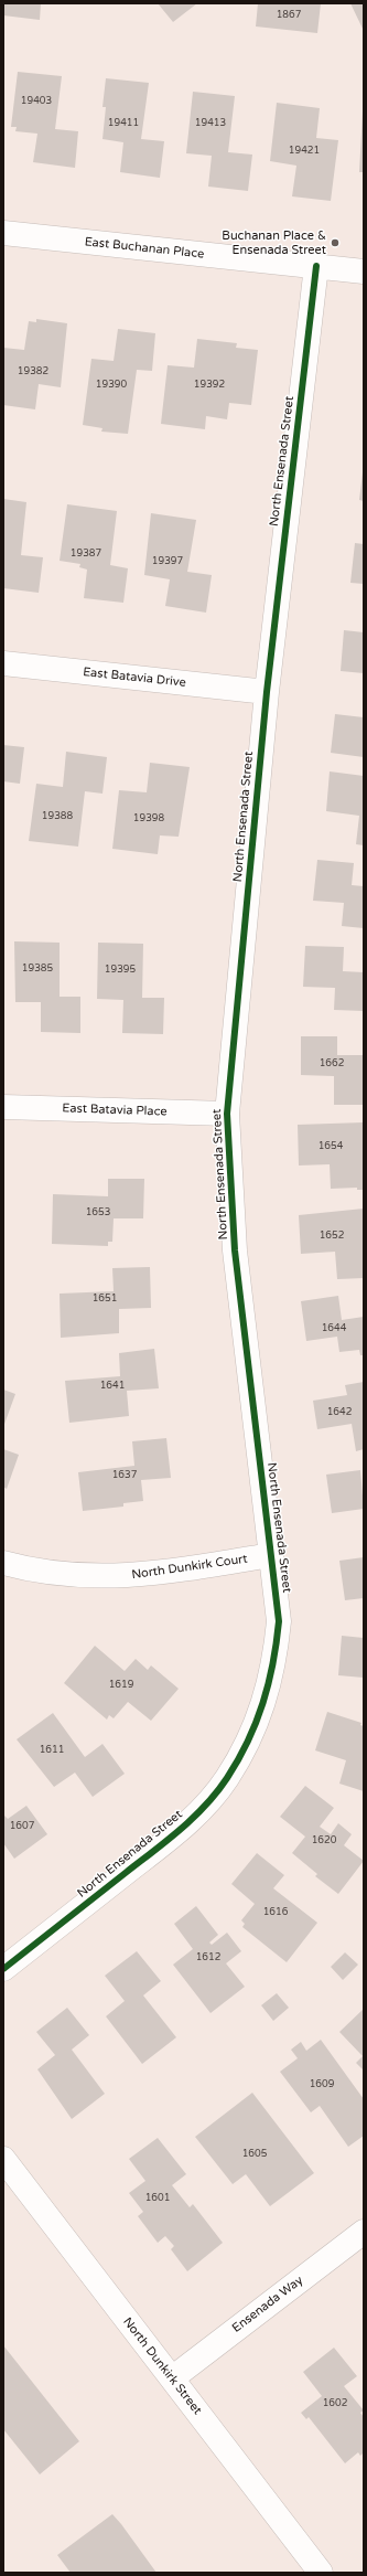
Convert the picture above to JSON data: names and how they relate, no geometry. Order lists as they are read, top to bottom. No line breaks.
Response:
{"streets":{"street":["East Buchanan Place","North Ensenada Street","East Batavia Drive","East Batavia Place","North Dunkirk Court","Ensenada Way","North Dunkirk Street"]},"crossings":[["East Buchanan Place","North Ensenada Street"],["North Ensenada Street","East Batavia Drive"],["North Ensenada Street","East Batavia Place"],["North Ensenada Street","North Dunkirk Court"],["Ensenada Way","North Dunkirk Street"]],"places":["Buchanan Place & Ensenada Street"],"house_numbers":["1867","19403","19411","19413","19421","19382","19390","19392","19387","19397","19388","19398","19385","19395","1662","1654","1653","1652","1651","1644","1641","1642","1637","1619","1611","1607","1620","1616","1612","1609","1605","1601","1602"]}
